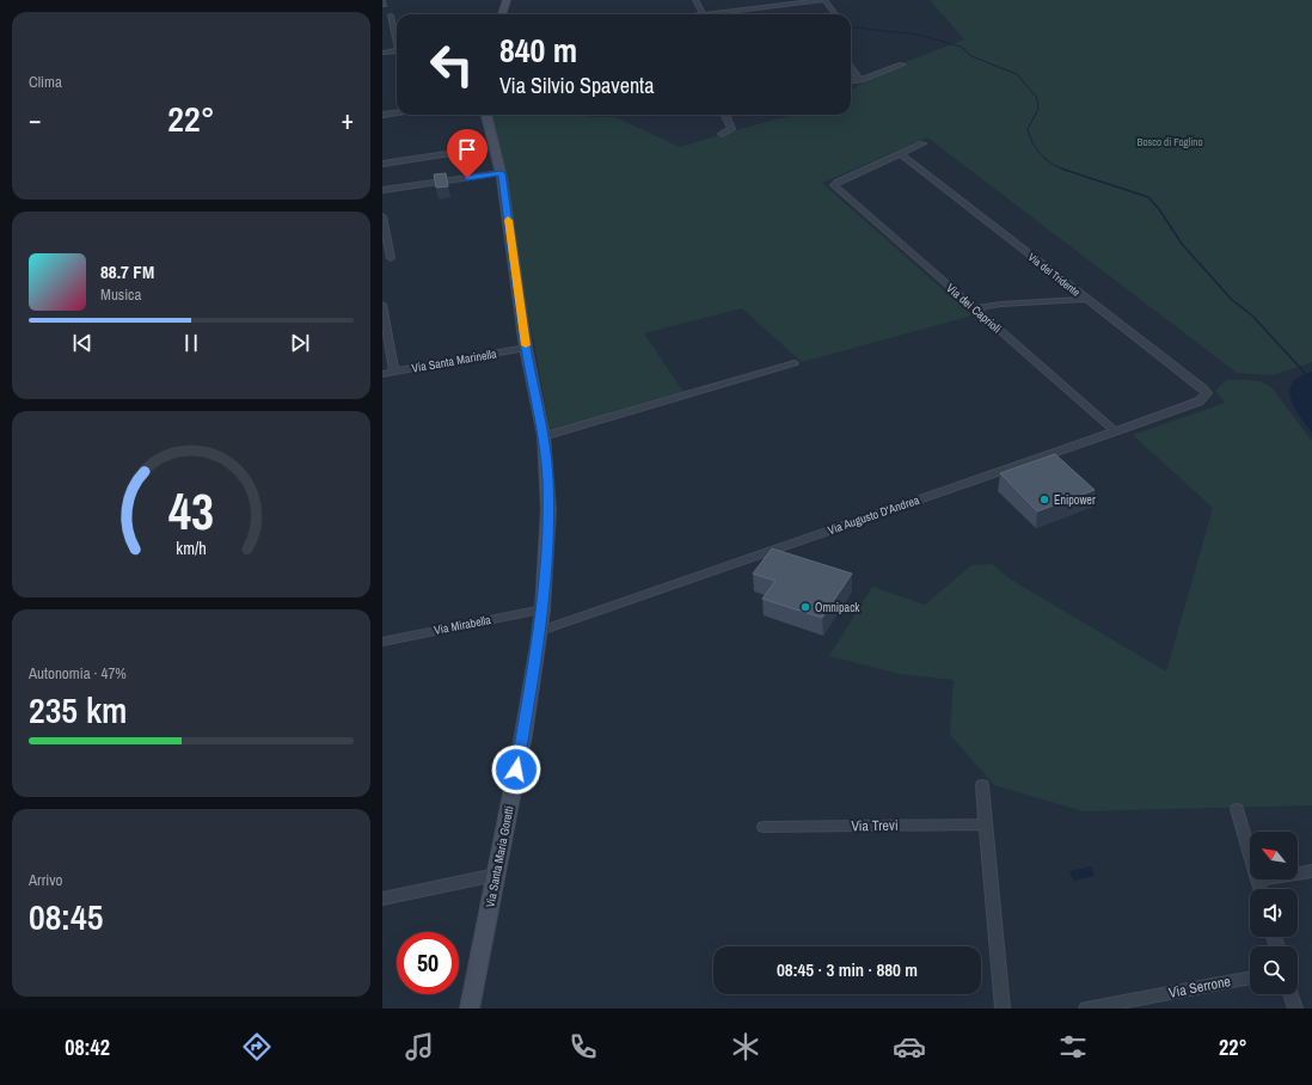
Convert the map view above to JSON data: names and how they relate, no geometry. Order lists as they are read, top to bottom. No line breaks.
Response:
{"streets":{"main road":["Via Santa Maria Goretti"],"street":["Via del Tridente","Via dei Caprioli","Via Santa Marinella","Via Augusto D'Andrea","Via Mirabella","Via Trevi","Via Serrone"]},"crossings":[["Via del Tridente","Via dei Caprioli"],["Via del Tridente","Via Augusto D'Andrea"],["Via dei Caprioli","Via Augusto D'Andrea"],["Via Santa Marinella","Via Santa Maria Goretti"],["Via Augusto D'Andrea","Via Santa Maria Goretti"],["Via Mirabella","Via Santa Maria Goretti"]],"parks":["Bosco di Foglino"],"places":["Enipower","Omnipack"],"north":"top left","page":{"tile":["Clima",["Autonomia · 47%","235 km"],["Arrivo","08:45"]],"turn":["840 m","Via Silvio Spaventa"],"heat":["−","22°","+"],"song":["88.7 FM","Musica"],"limit":"50","trip":"08:45 · 3 min · 880 m","tabs":["08:42","22°"],"gauge":["43","km/h"]}}
